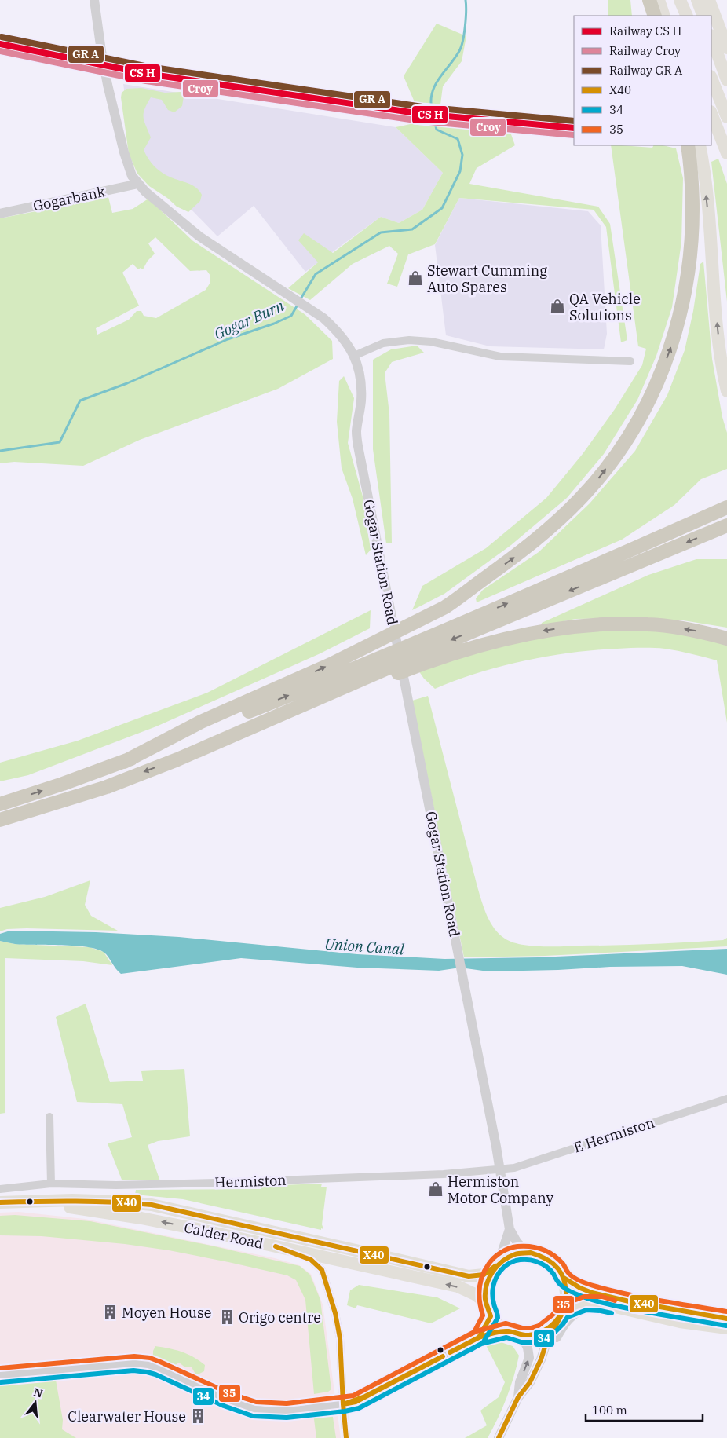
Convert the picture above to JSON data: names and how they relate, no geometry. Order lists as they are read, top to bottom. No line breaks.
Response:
{"streets":{"main road":["Calder Road"],"street":["Gogarbank","Gogar Station Road","E Hermiston","Hermiston"]},"crossings":[["Gogarbank","Gogar Station Road"],["Gogar Station Road","E Hermiston"],["Gogar Station Road","Hermiston"],["Gogar Station Road","Calder Road"],["E Hermiston","Hermiston"]],"water":["Gogar Burn","Union Canal"],"places":{"shop":["Stewart Cumming Auto Spares","QA Vehicle Solutions","Hermiston Motor Company"],"building":["Moyen House","Origo centre","Clearwater House"]},"lines":["rail line Croy","transit line X40","transit line 35","transit line 34"],"legend":["Railway CS H","Railway Croy","Railway GR A","X40","34","35"],"scale_bar":"100 m","north":"top"}
